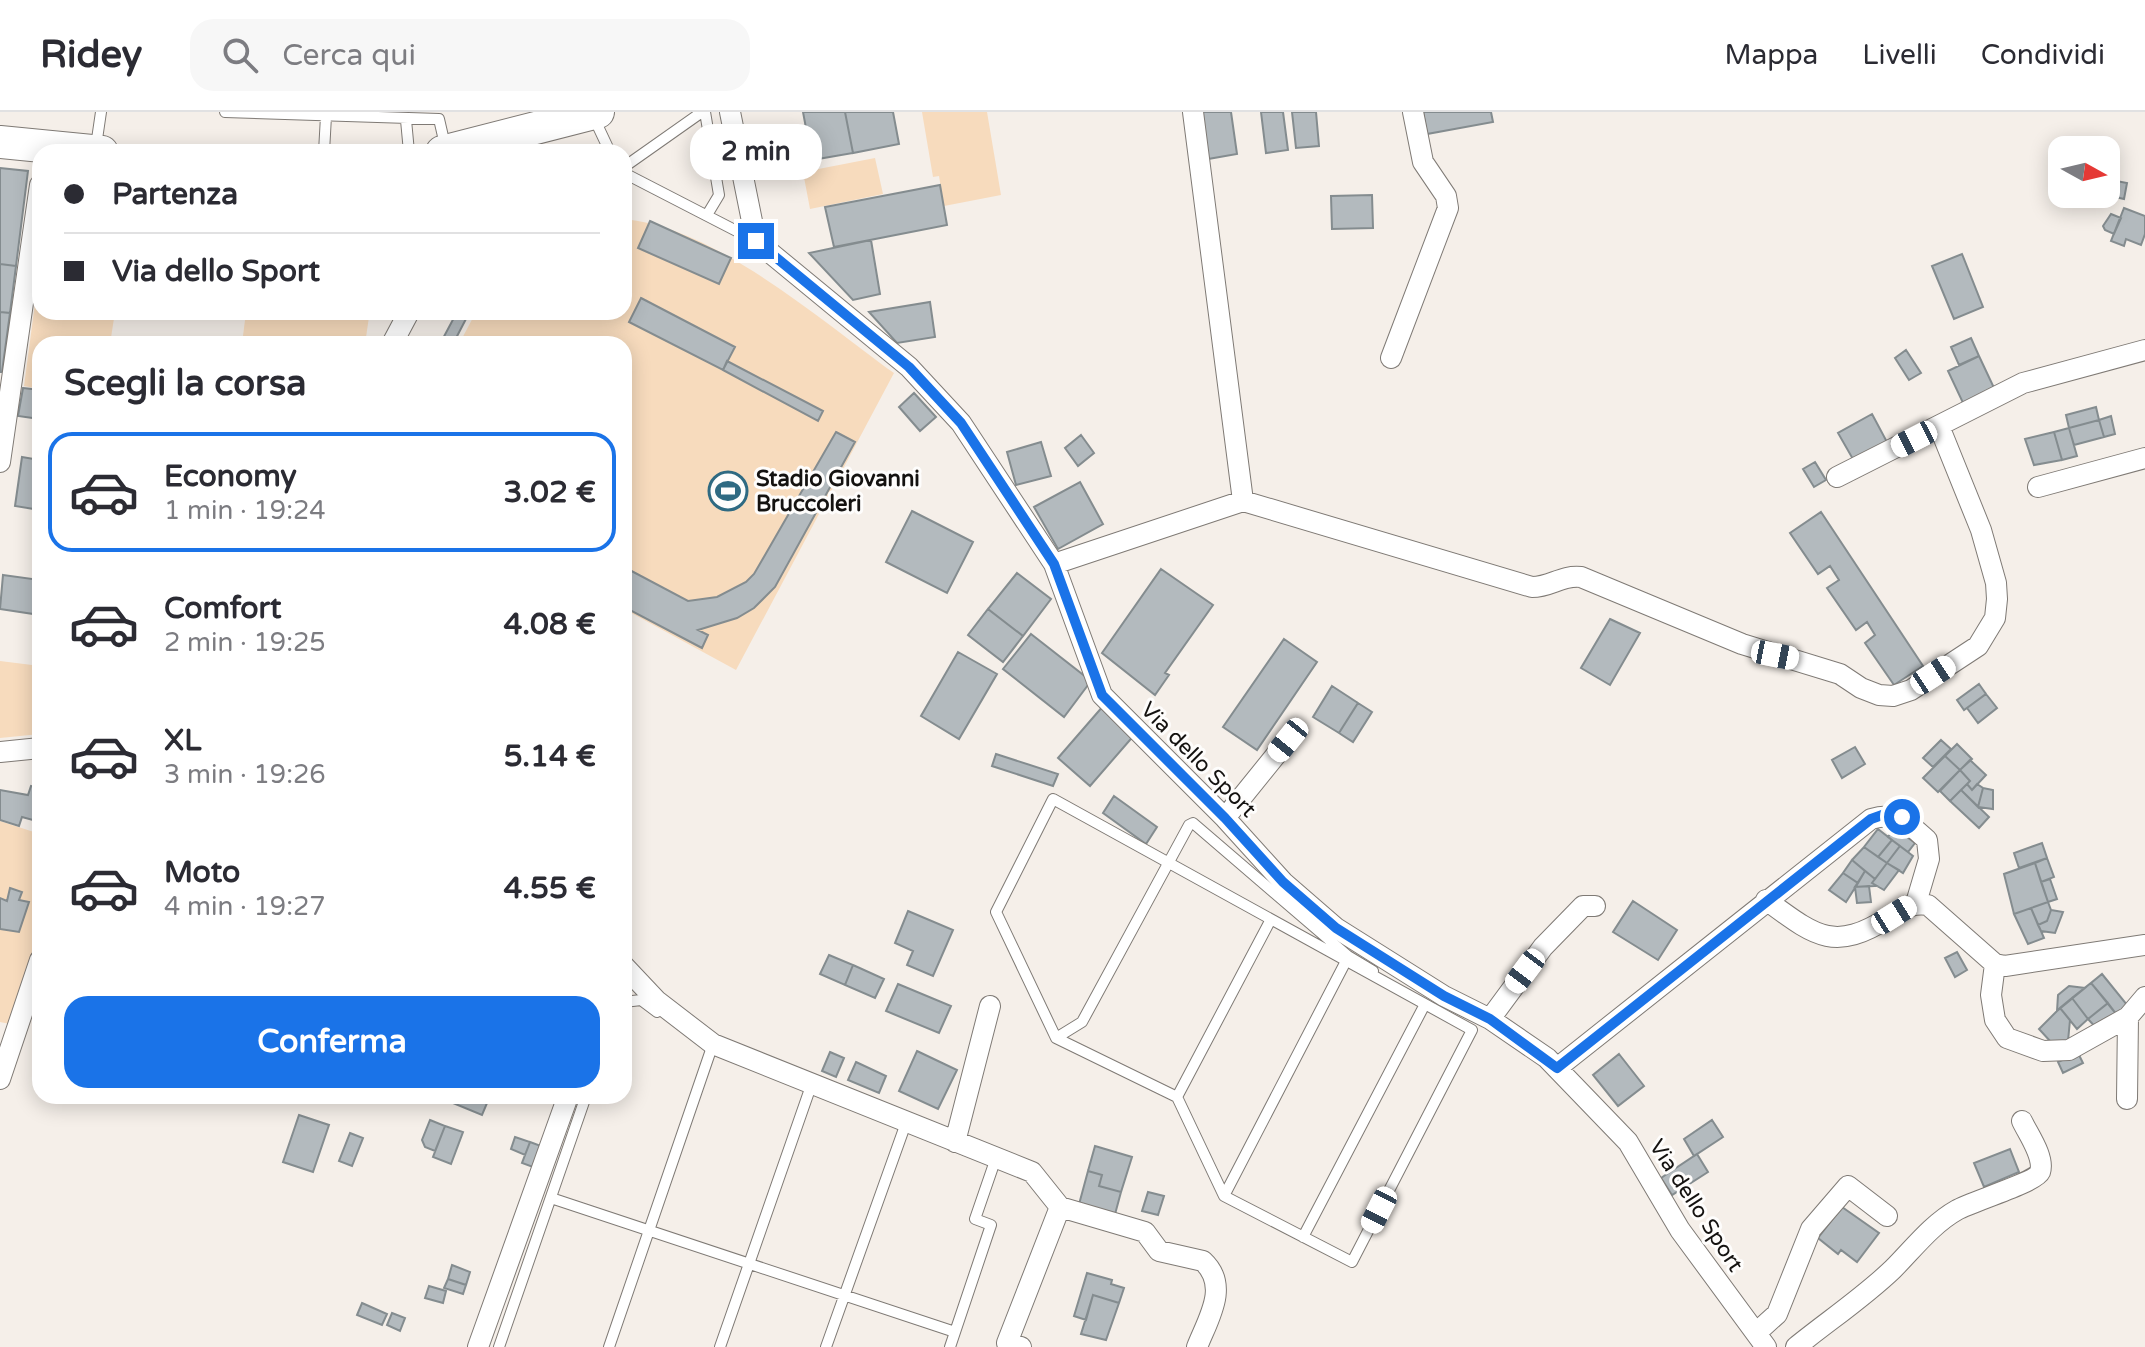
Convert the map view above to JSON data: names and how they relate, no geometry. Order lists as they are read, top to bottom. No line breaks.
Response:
{"streets":{"street":["Via dello Sport"]},"places":{"sports":["Stadio Giovanni Bruccoleri"]},"north":"right","page":{"header":"Ridey","search":"Cerca qui","nav":["Mappa","Livelli","Condividi"],"bubble":"2 min","banner":["Partenza","Via dello Sport"],"heading":"Scegli la corsa","list":[{"name":"Economy","note":"1 min · 19:24","value":"3.02 €"},{"name":"Comfort","note":"2 min · 19:25","value":"4.08 €"},{"name":"XL","note":"3 min · 19:26","value":"5.14 €"},{"name":"Moto","note":"4 min · 19:27","value":"4.55 €"}],"buttons":"Conferma"}}
